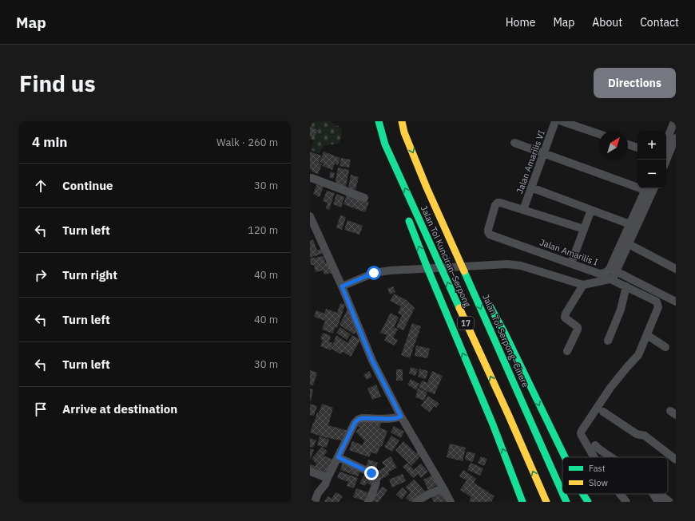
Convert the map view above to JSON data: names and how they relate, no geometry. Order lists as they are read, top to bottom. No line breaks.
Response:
{"streets":{"highway":["Jalan Tol Kunciran–Serpong","17","Jalan Tol Serpong–Cinere"],"street":["Jalan Amarilis VI","Jalan Amarilis I"]},"crossings":[["Jalan Amarilis VI","Jalan Amarilis I"],["17","Jalan Tol Serpong–Cinere"]],"legend":["Fast","Slow"],"north":"top right","page":{"header":"Map","nav":["Home","Map","About","Contact"],"buttons":"Directions","title":"Find us","heading":["4 min","Walk · 260 m"],"map_buttons":["+","−"],"list":[["Continue","30 m"],["Turn left","120 m"],["Turn right","40 m"],["Turn left","40 m"],["Turn left","30 m"],"Arrive at destination"]}}
